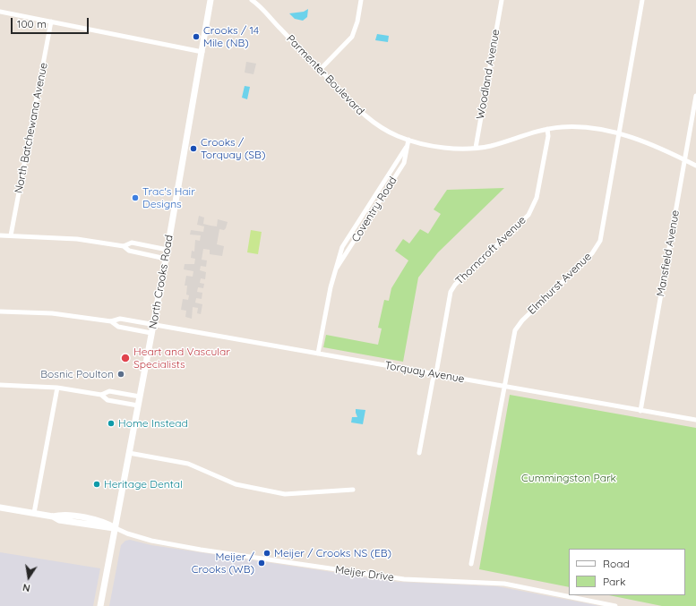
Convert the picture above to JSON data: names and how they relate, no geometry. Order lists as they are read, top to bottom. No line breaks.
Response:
{"streets":{"main road":["North Crooks Road"],"street":["Woodland Avenue","Parmenter Boulevard","North Batchewana Avenue","Coventry Road","Thorncroft Avenue","Mansfield Avenue","Elmhurst Avenue","Torquay Avenue","Meijer Drive"]},"crossings":[["Woodland Avenue","Parmenter Boulevard"],["Parmenter Boulevard","Coventry Road"],["Parmenter Boulevard","Thorncroft Avenue"],["Parmenter Boulevard","Mansfield Avenue"],["Parmenter Boulevard","Elmhurst Avenue"],["Coventry Road","Torquay Avenue"],["Thorncroft Avenue","Torquay Avenue"],["Mansfield Avenue","Torquay Avenue"],["North Crooks Road","Torquay Avenue"],["North Crooks Road","Meijer Drive"],["Elmhurst Avenue","Torquay Avenue"]],"parks":["Cummingston Park"],"places":["Crooks / 14 Mile (NB)","Crooks / Torquay (SB)","Trac's Hair Designs","Heart and Vascular Specialists","Bosnic Poulton","Home Instead","Heritage Dental","Meijer / Crooks NS (EB)","Meijer / Crooks (WB)"],"legend":["Road","Park"],"scale_bar":"100 m","north":"bottom"}
